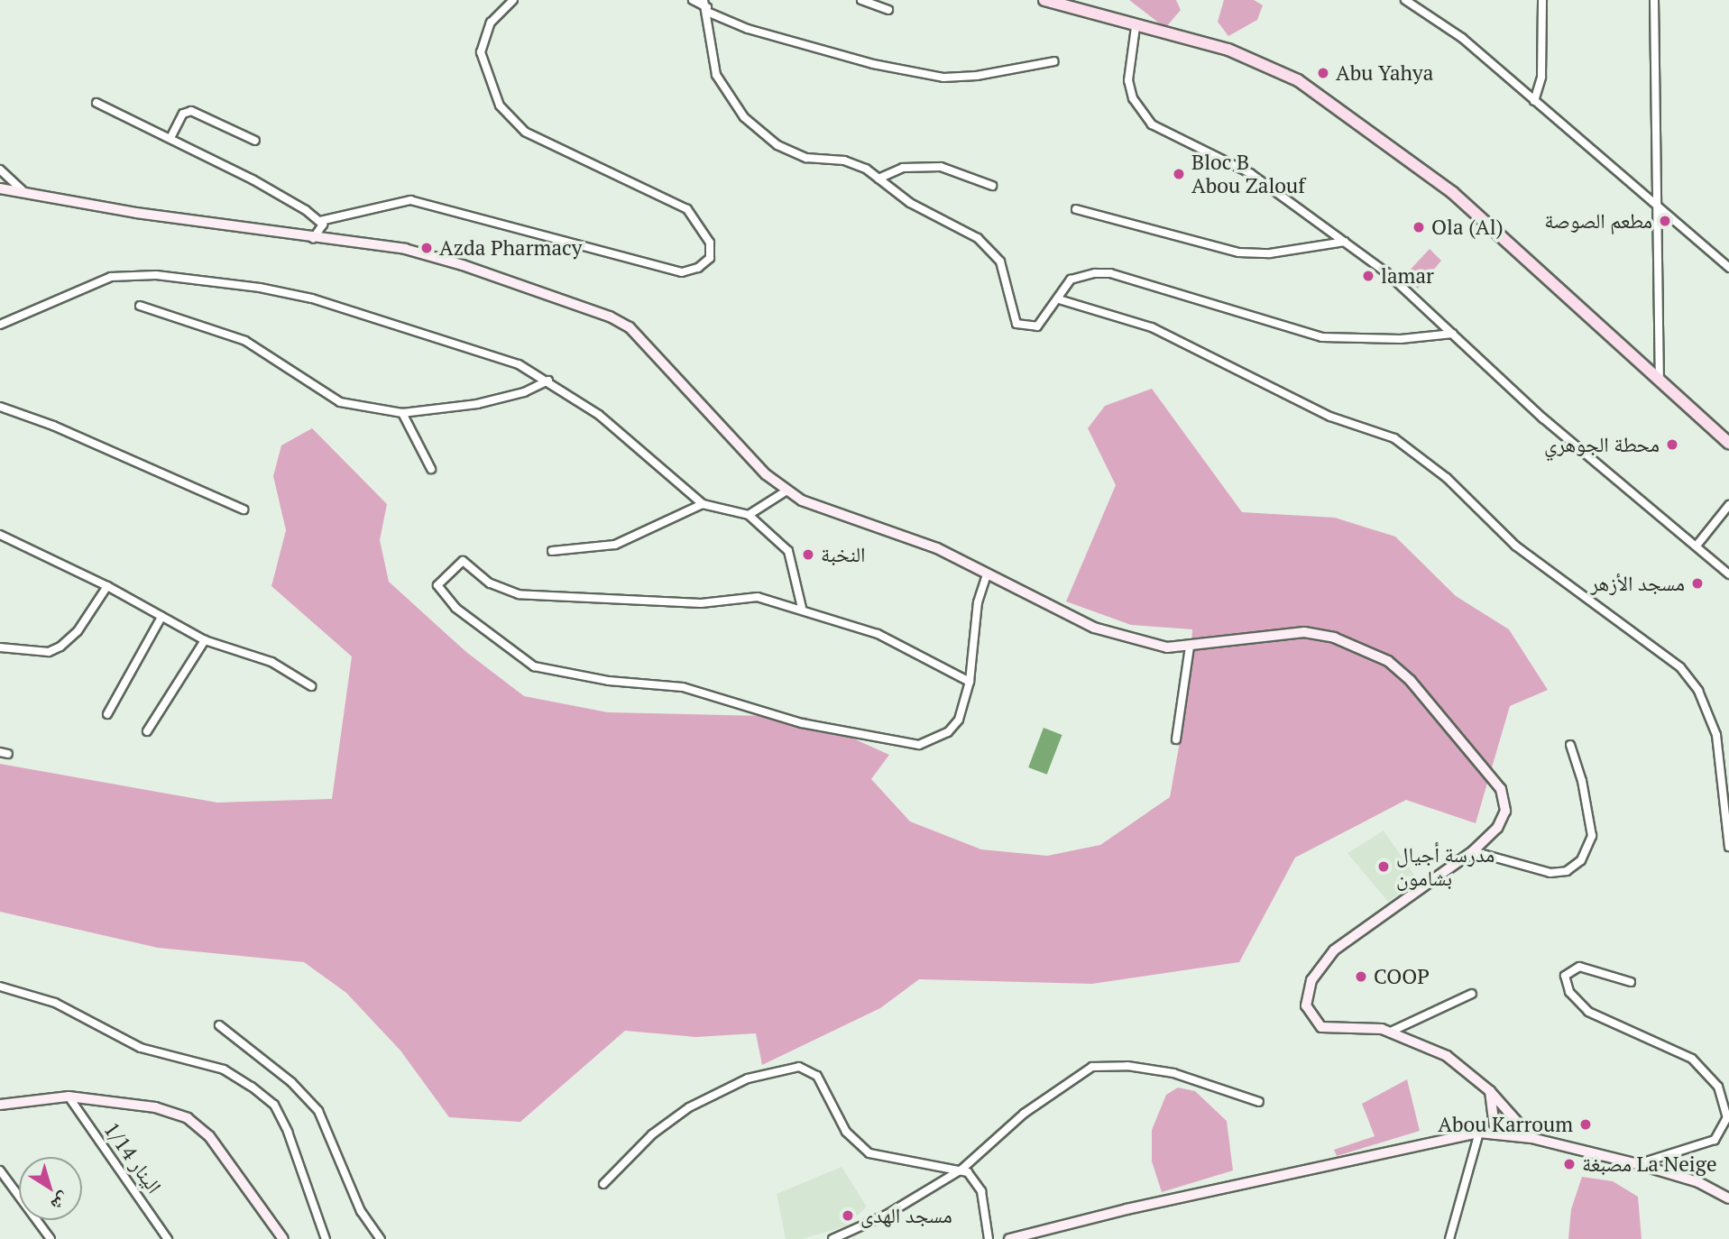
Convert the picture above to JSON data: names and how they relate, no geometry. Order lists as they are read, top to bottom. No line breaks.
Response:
{"streets":{"street":["الينار 1/14"]},"places":["Abu Yahya","Bloc B Abou Zalouf","مطعم الصوصة","Ola (Al)","Azda Pharmacy","lamar","محطة الجوهري","النخبة","مسجد الأزهر","مدرسة أجيال بشامون","COOP","Abou Karroum","مصبغة La Neige","مسجد الهدى"],"north":"bottom right"}
